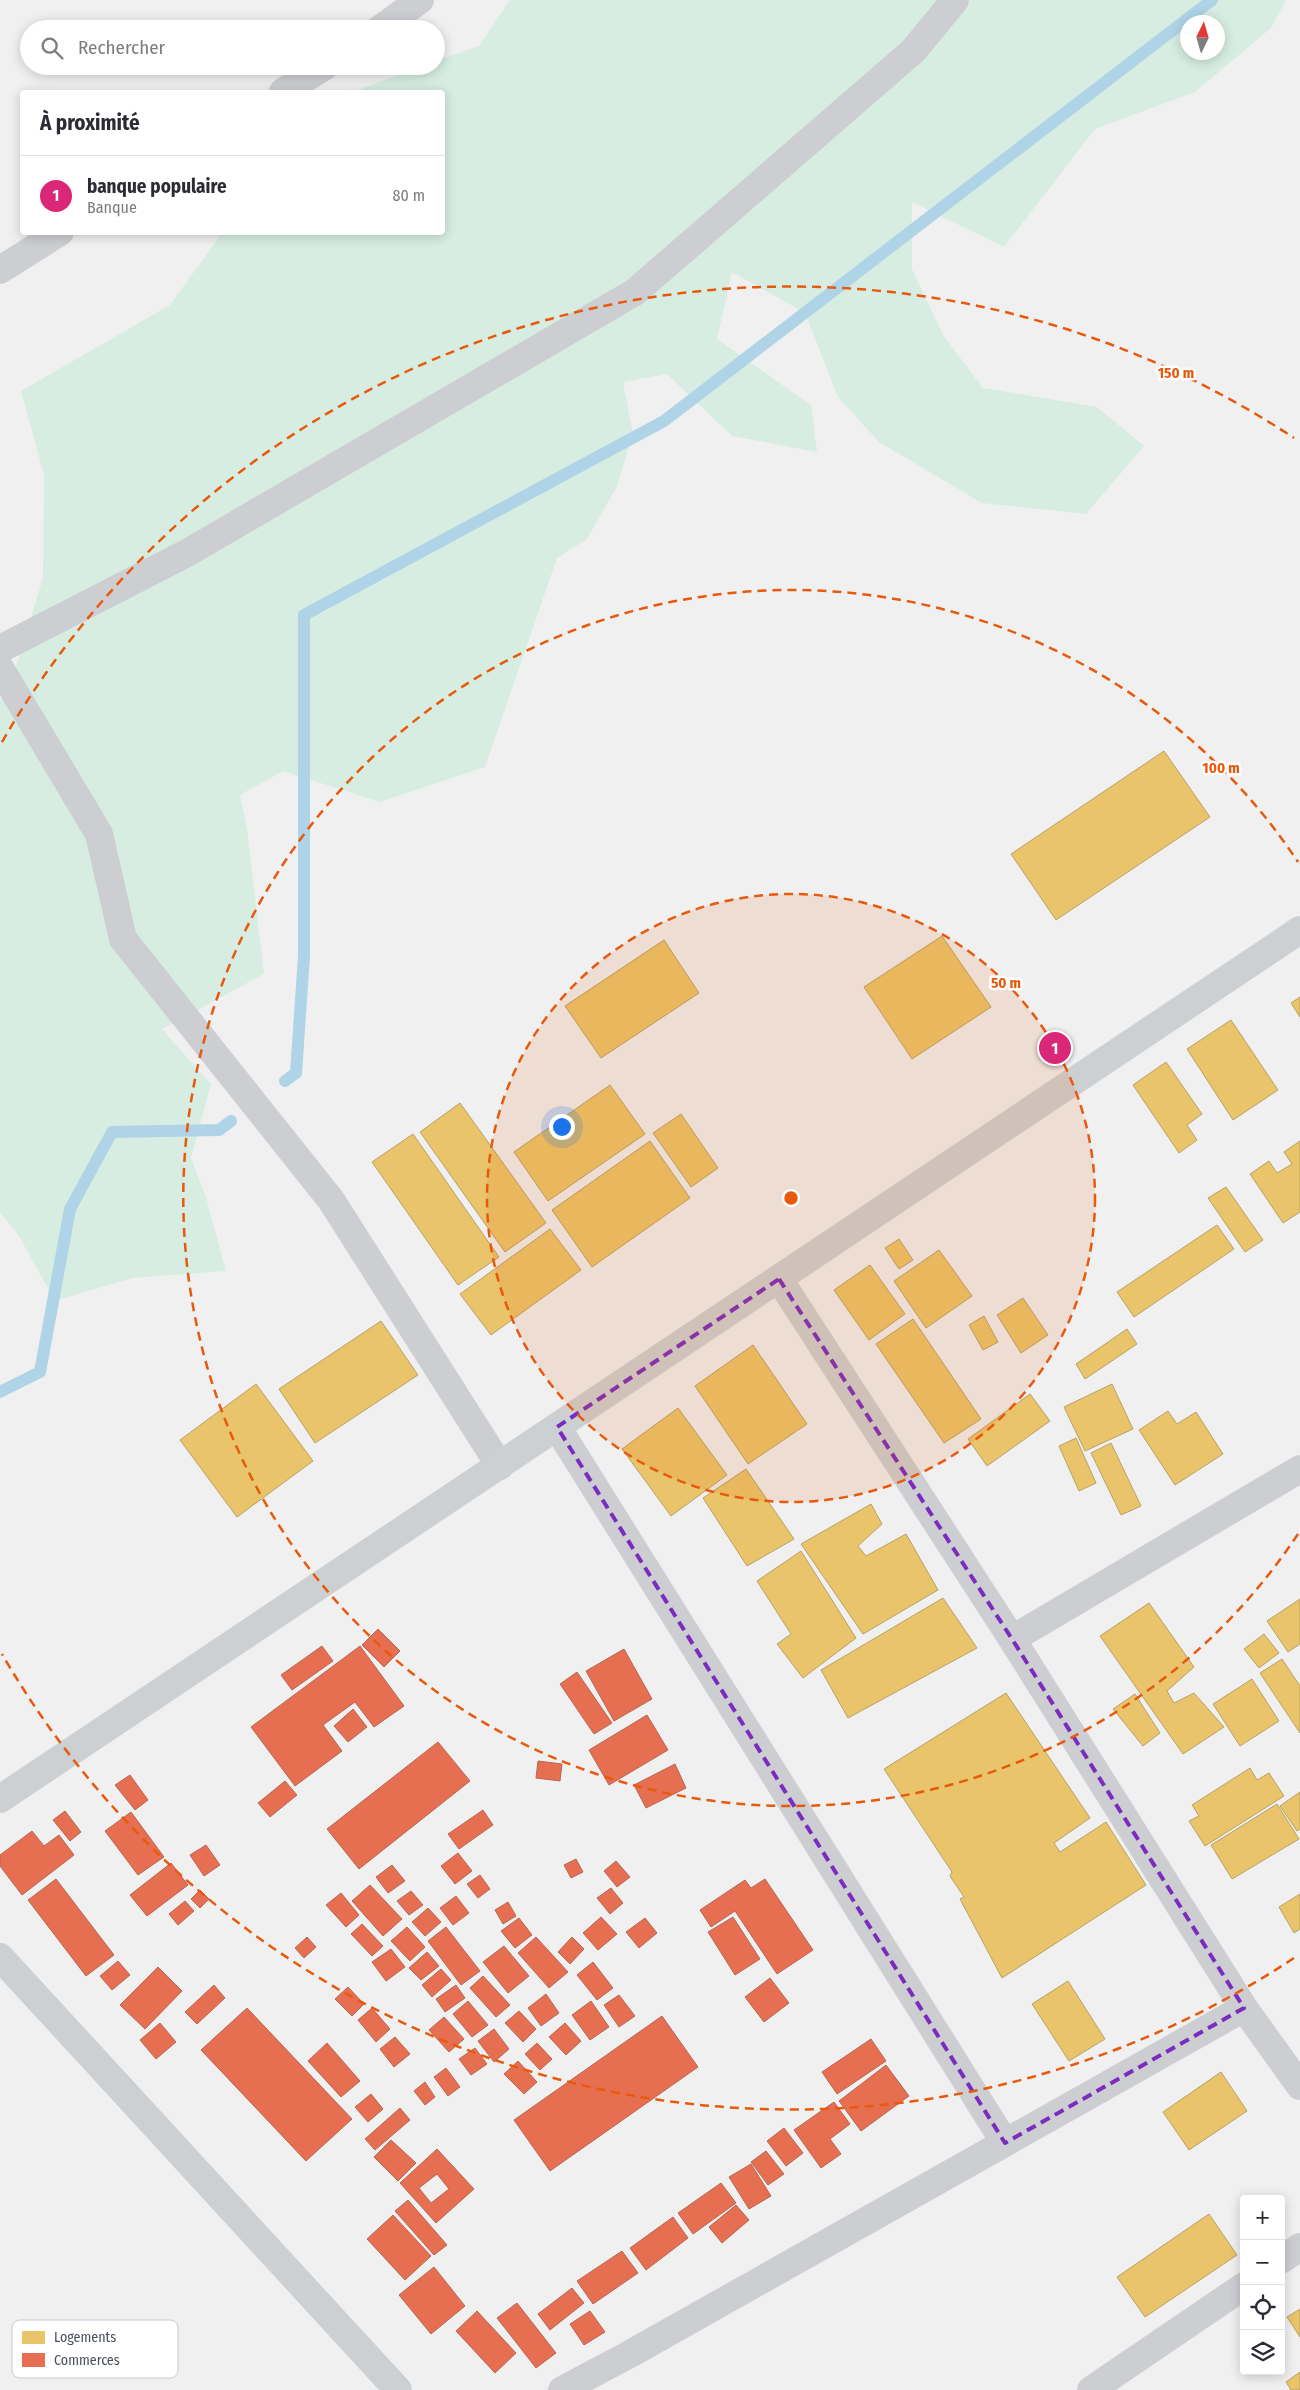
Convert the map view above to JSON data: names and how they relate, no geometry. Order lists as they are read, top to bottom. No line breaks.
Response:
{"legend":["Logements","Commerces"],"north":"top","page":{"search":"Rechercher","heading":"À proximité","list":[{"mark":"1","name":"banque populaire","note":"Banque","value":"80 m"}],"pins":"1","map_buttons":["+","−"]},"rings":["150 m","100 m","50 m"]}
